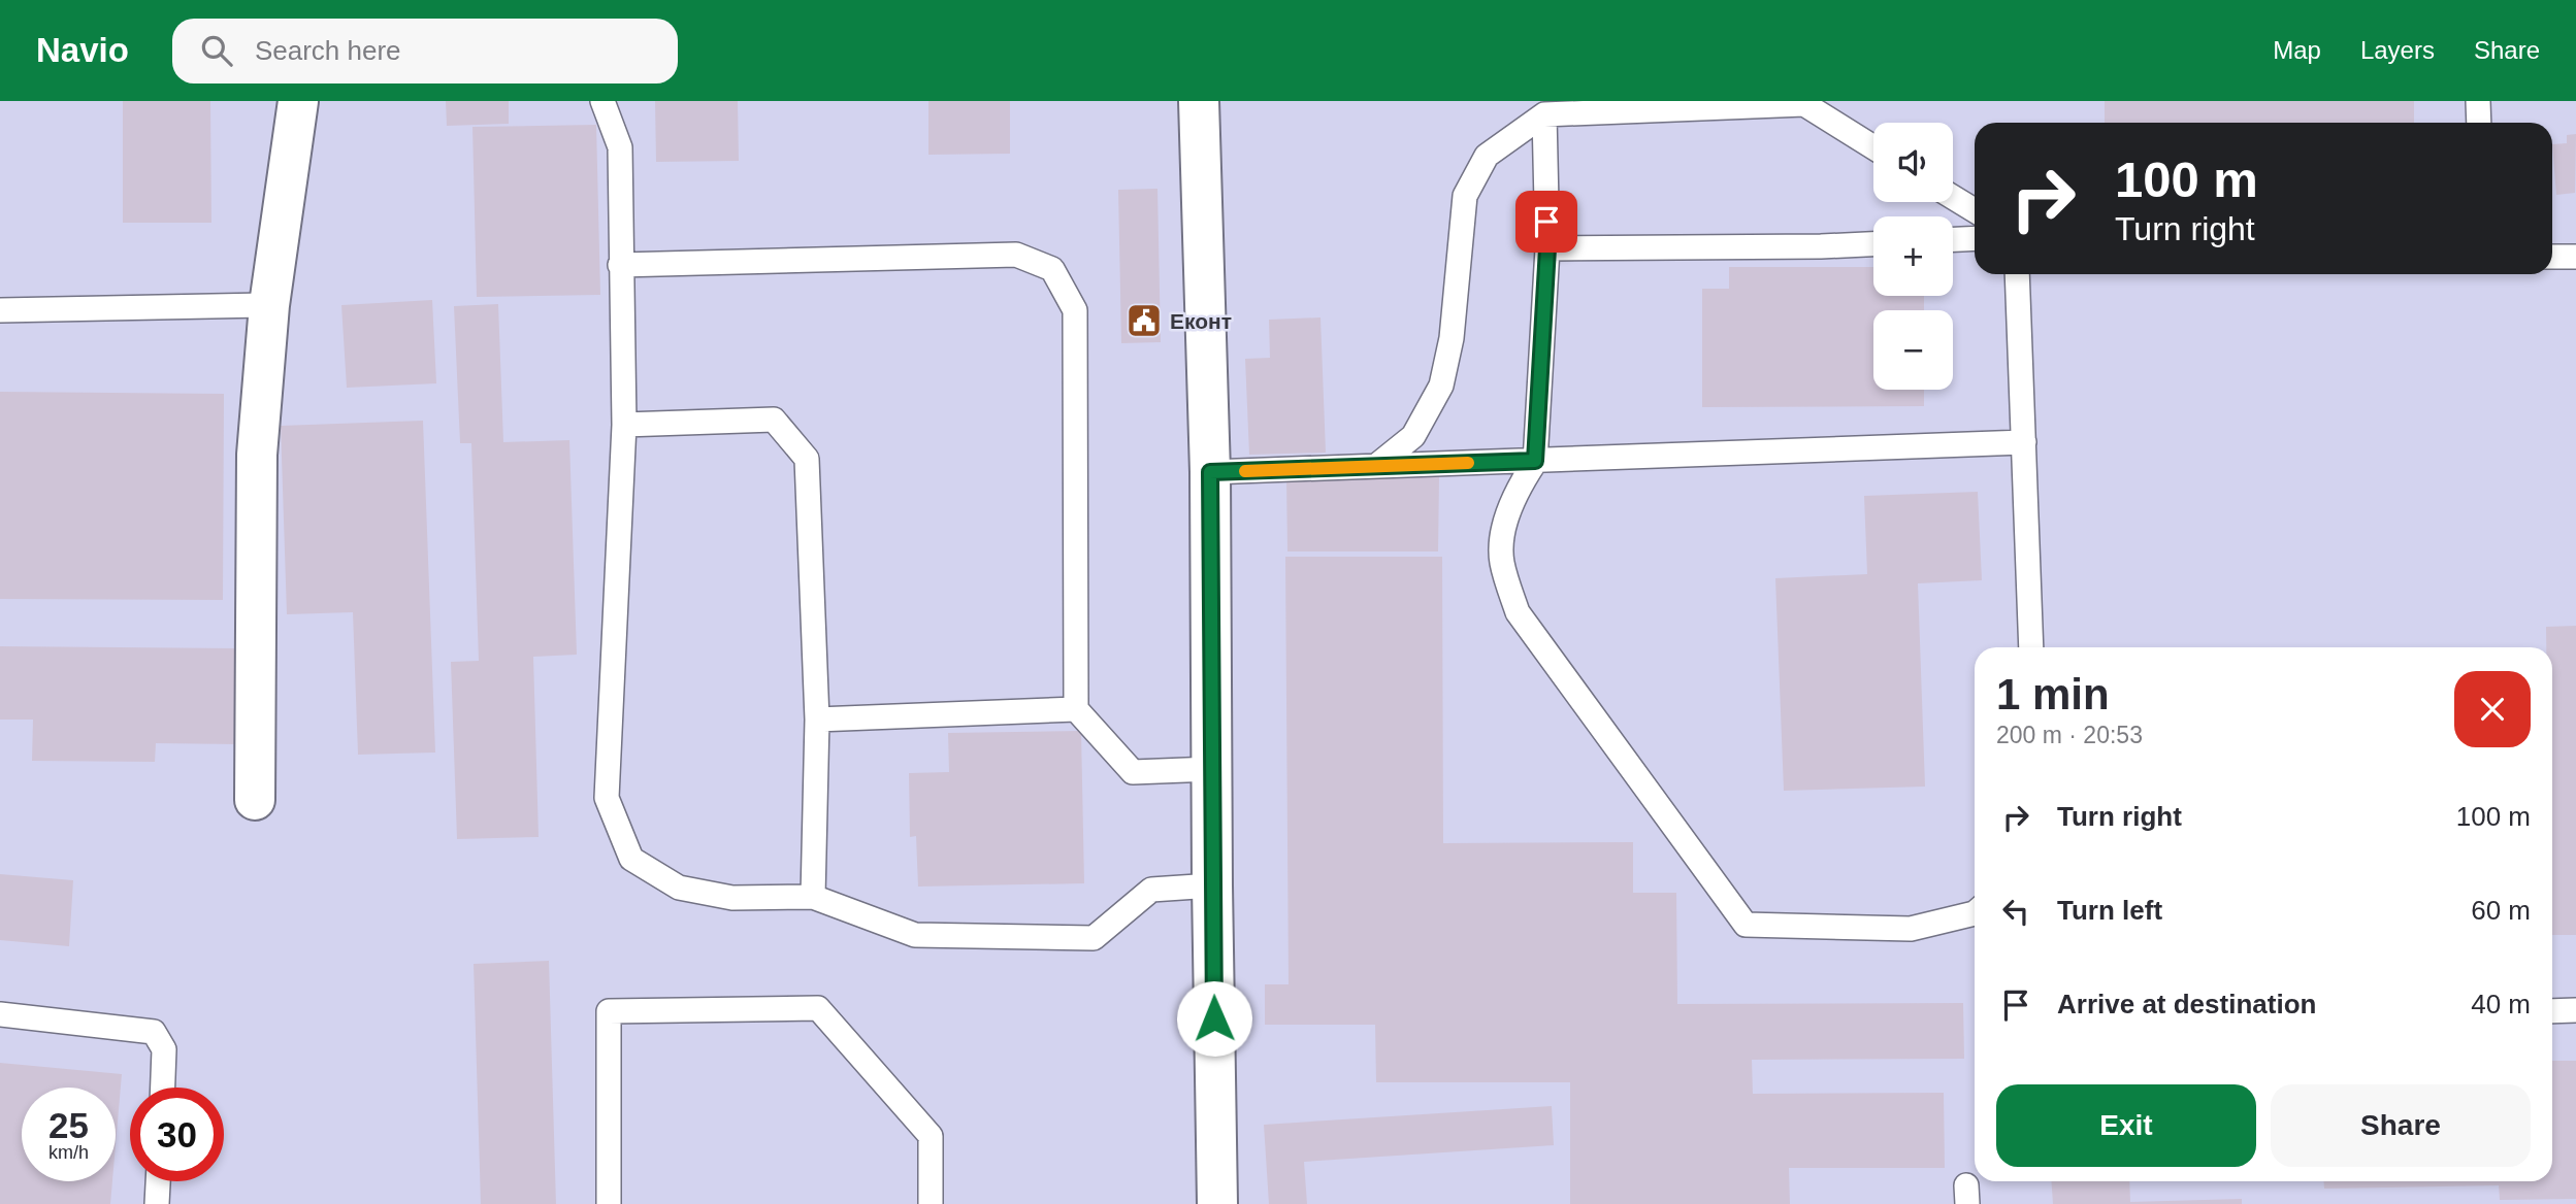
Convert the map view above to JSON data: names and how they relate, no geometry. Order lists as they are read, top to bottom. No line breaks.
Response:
{"places":{"public building":["Еконт"]},"page":{"header":"Navio","search":"Search here","nav":["Map","Layers","Share"],"map_buttons":["+","−"],"turn":["100 m","Turn right"],"heading":["1 min","200 m · 20:53"],"list":[{"name":"Turn right","value":"100 m"},{"name":"Turn left","value":"60 m"},{"name":"Arrive at destination","value":"40 m"}],"buttons":["Exit","Share"],"speed":"25 km/h","limit":"30"}}
